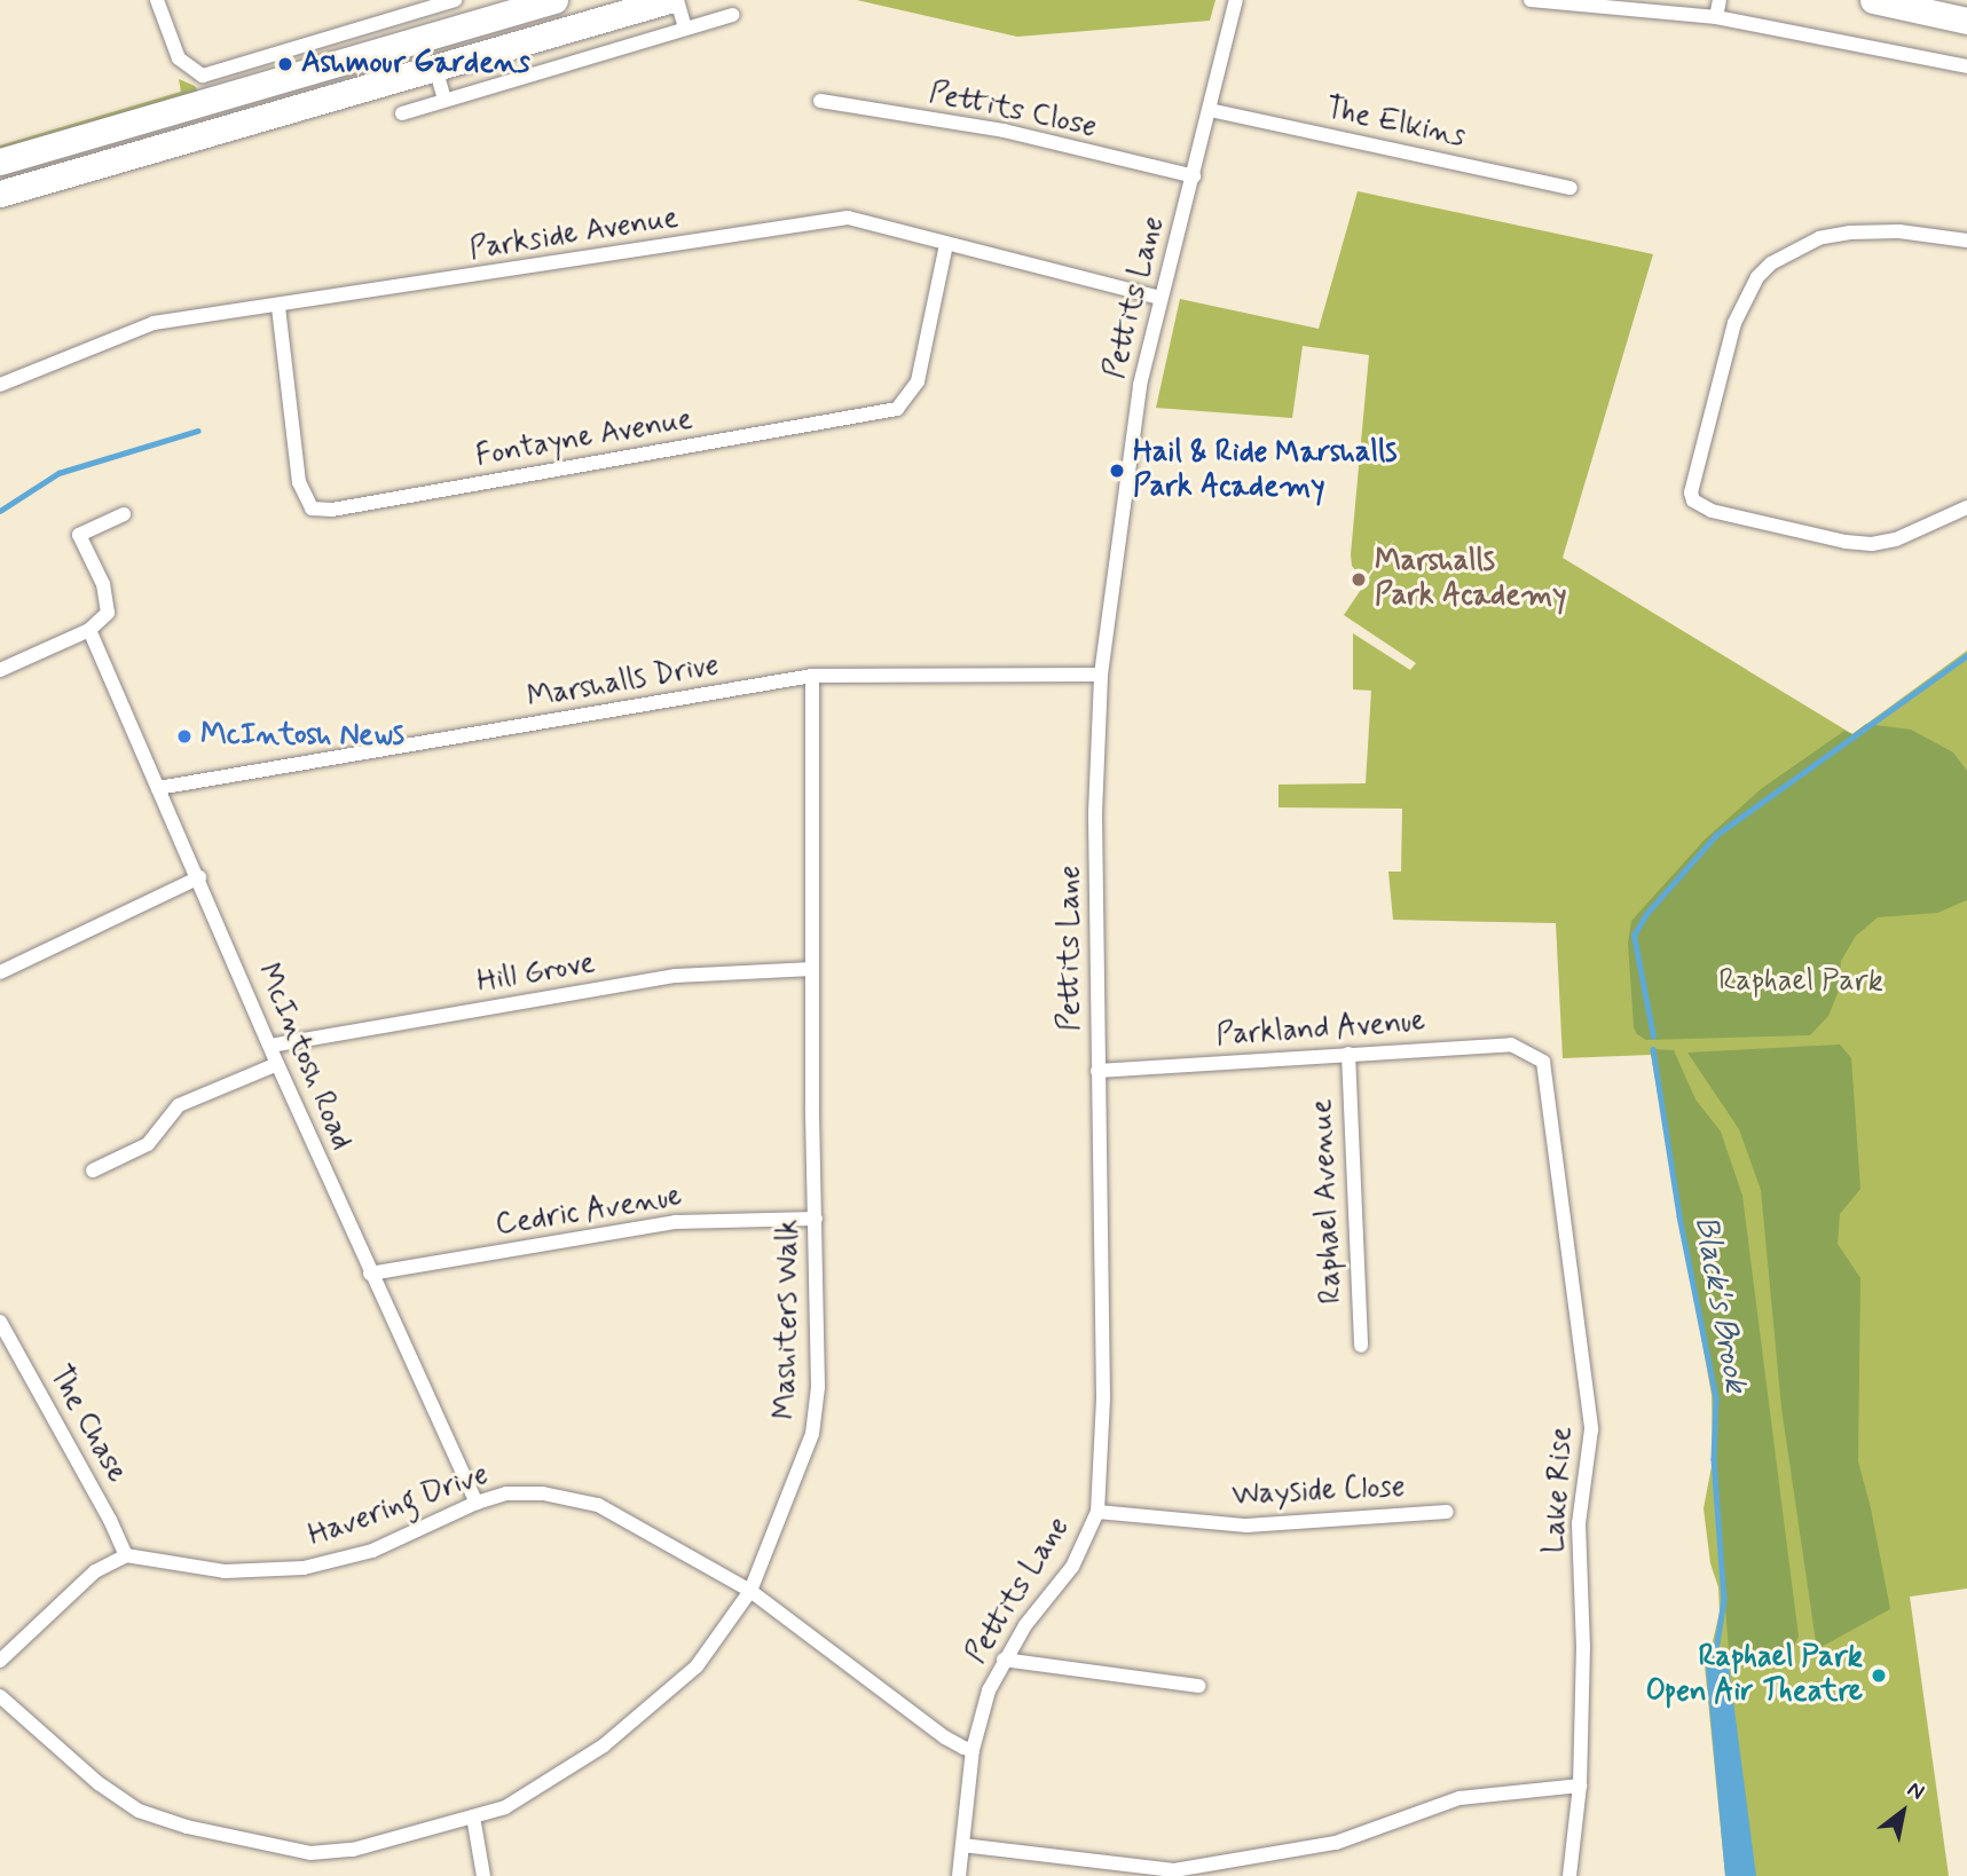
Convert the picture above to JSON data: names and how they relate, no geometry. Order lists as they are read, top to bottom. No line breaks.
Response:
{"streets":{"street":["Pettits Close","The Elkins","Parkside Avenue","Pettits Lane","Fontayne Avenue","Marshalls Drive","Hill Grove","Parkland Avenue","McIntosh Road","Raphael Avenue","Cedric Avenue","Mashiters Walk","The Chase","Lake Rise","Wayside Close","Havering Drive"]},"crossings":[["Pettits Close","Pettits Lane"],["The Elkins","Pettits Lane"],["Parkside Avenue","Pettits Lane"],["Parkside Avenue","Fontayne Avenue"],["Pettits Lane","Marshalls Drive"],["Pettits Lane","Parkland Avenue"],["Pettits Lane","Wayside Close"],["Pettits Lane","Havering Drive"],["Marshalls Drive","McIntosh Road"],["Marshalls Drive","Mashiters Walk"],["Hill Grove","McIntosh Road"],["Hill Grove","Mashiters Walk"],["Parkland Avenue","Raphael Avenue"],["Parkland Avenue","Lake Rise"],["McIntosh Road","Cedric Avenue"],["McIntosh Road","Havering Drive"],["Cedric Avenue","Mashiters Walk"],["Mashiters Walk","Havering Drive"],["The Chase","Havering Drive"]],"water":["Black's Brook"],"parks":["Raphael Park"],"places":["Ashmour Gardens","Hail & Ride Marshalls Park Academy","Marshalls Park Academy","McIntosh News","Raphael Park Open Air Theatre"],"north":"top right"}
